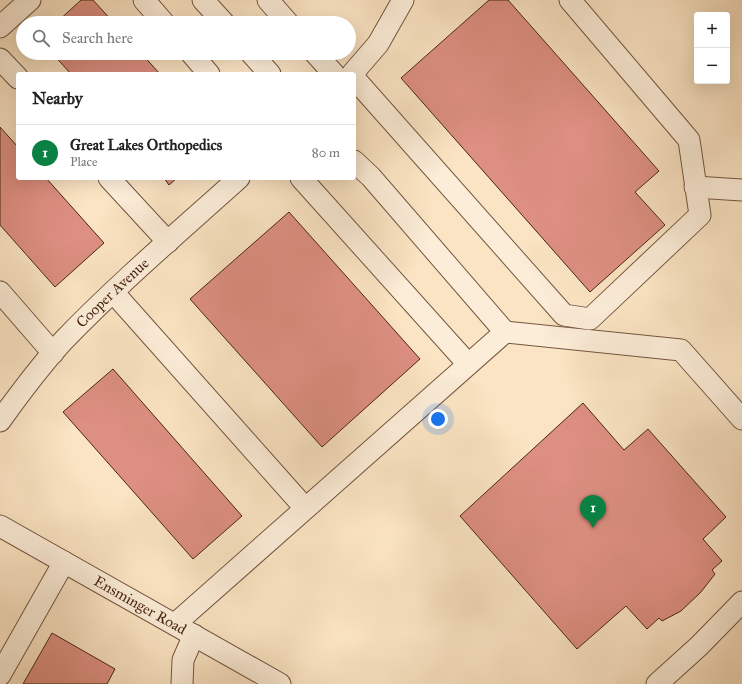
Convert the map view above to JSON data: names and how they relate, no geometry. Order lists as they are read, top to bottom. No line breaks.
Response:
{"streets":{"street":["Cooper Avenue","Ensminger Road"]},"page":{"map_buttons":["+","−"],"search":"Search here","heading":"Nearby","list":[{"mark":"1","name":"Great Lakes Orthopedics","note":"Place","value":"80 m"}],"pins":"1"}}
